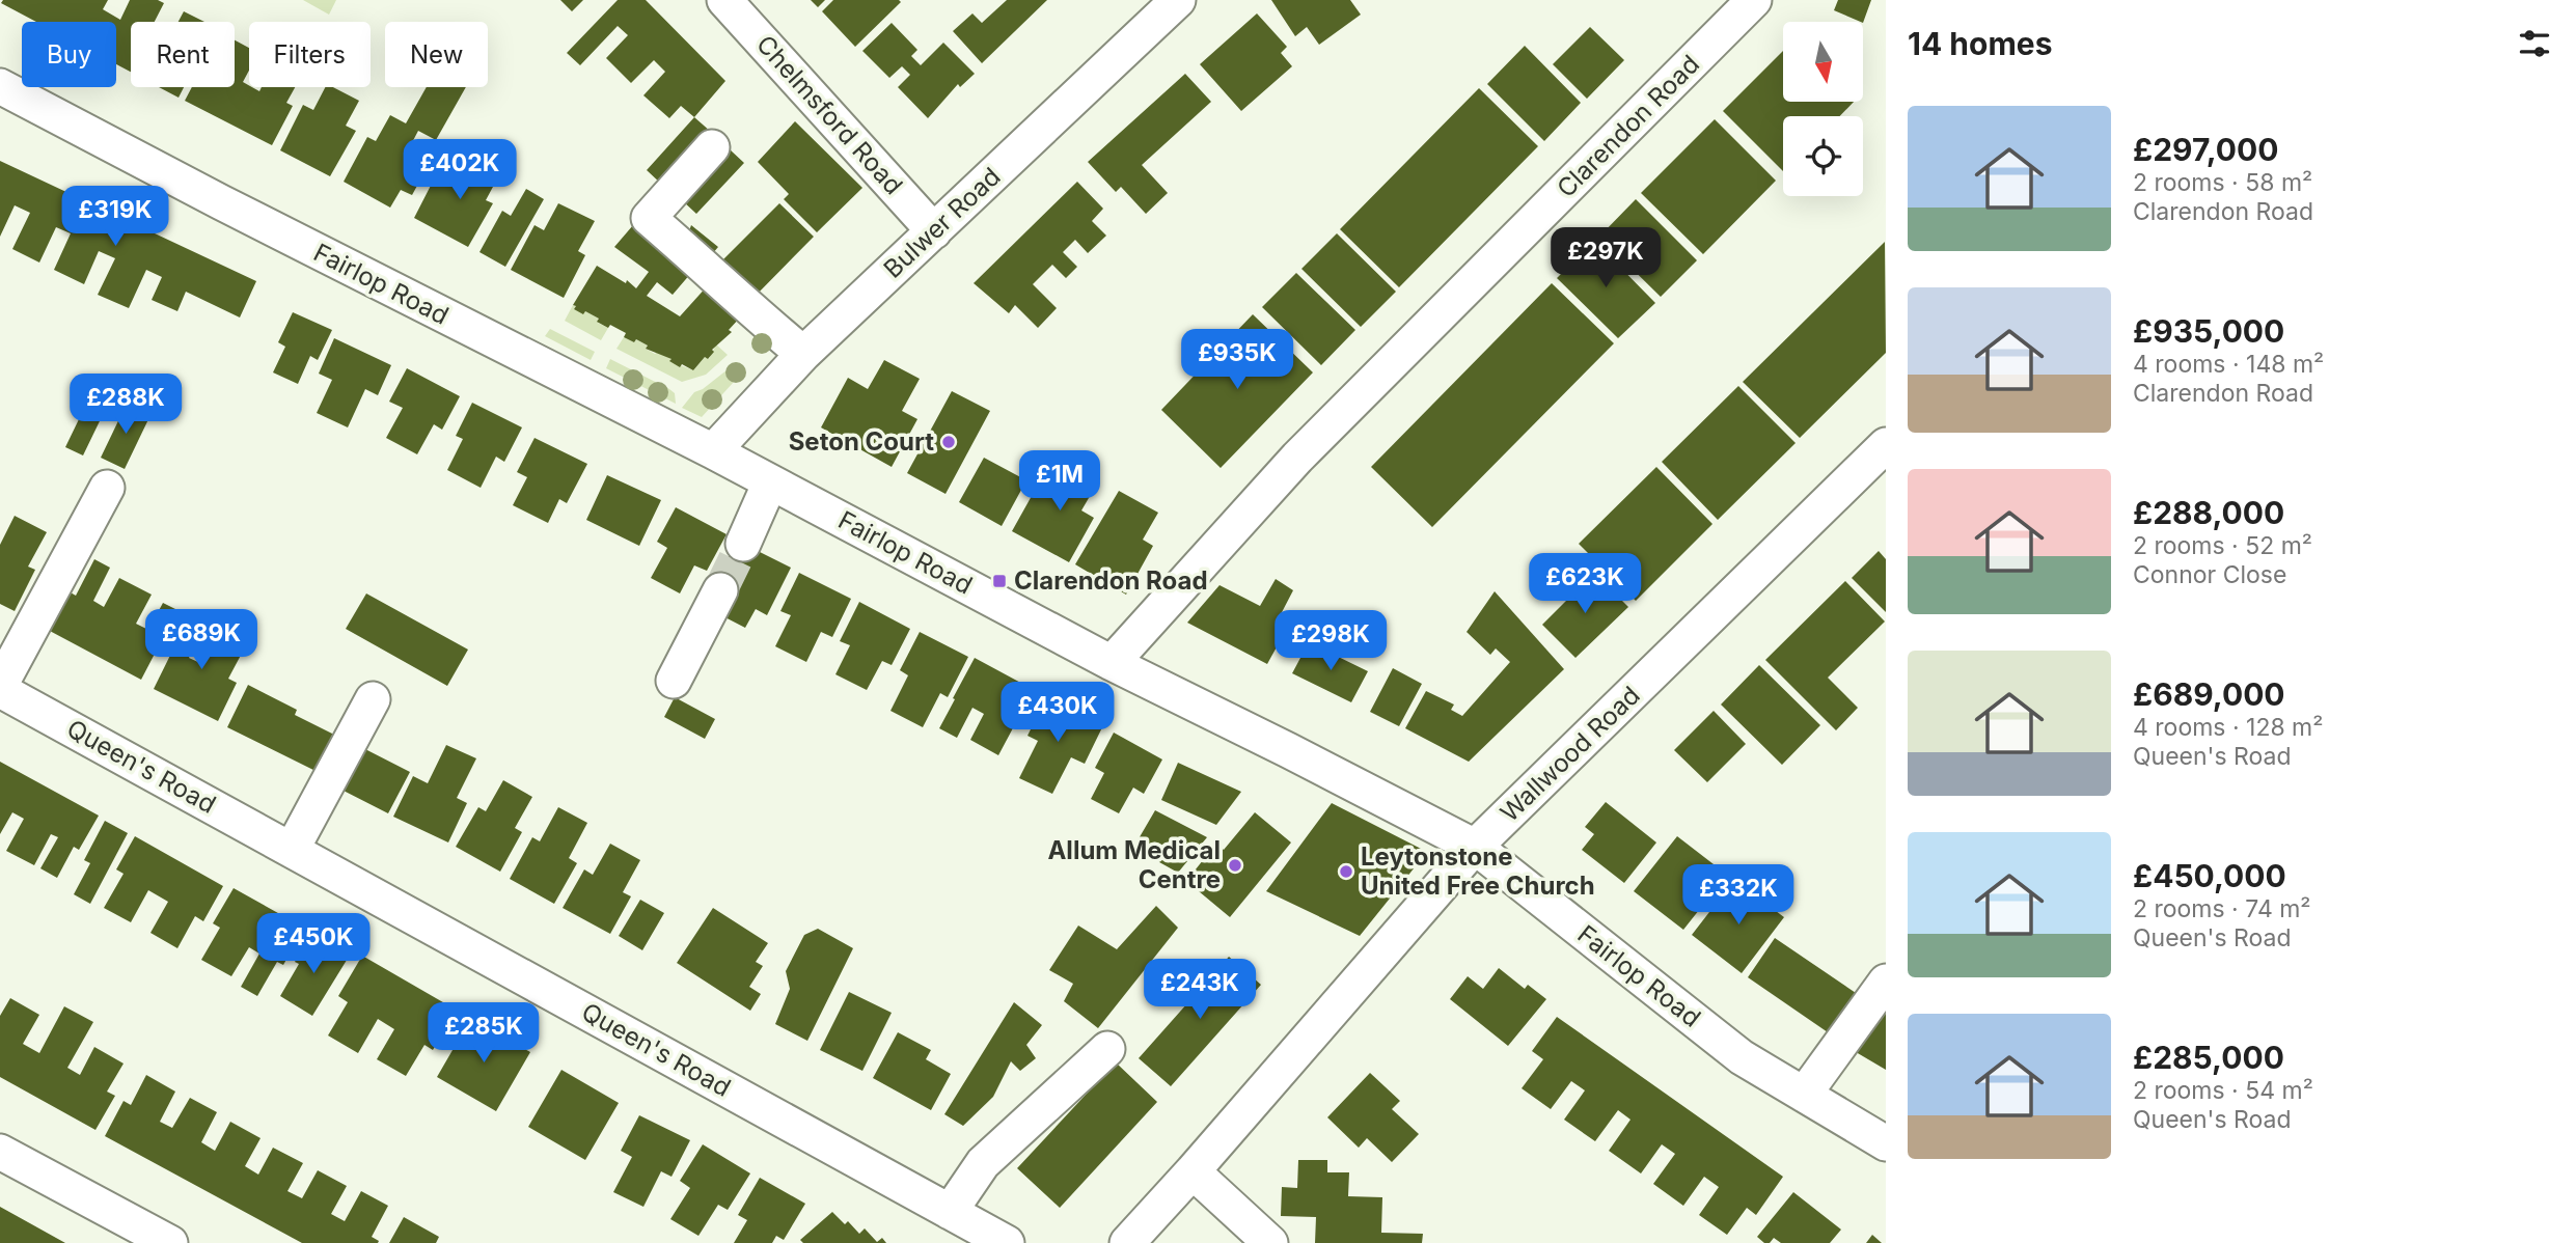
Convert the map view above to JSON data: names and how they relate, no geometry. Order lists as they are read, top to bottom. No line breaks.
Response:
{"streets":{"street":["Chelmsford Road","Clarendon Road","Bulwer Road","Fairlop Road","Wallwood Road","Queen's Road"]},"crossings":[["Chelmsford Road","Bulwer Road"],["Clarendon Road","Fairlop Road"],["Bulwer Road","Fairlop Road"],["Fairlop Road","Wallwood Road"]],"places":{"other":["Seton Court","Allum Medical Centre","Leytonstone United Free Church"],"transit":["Clarendon Road"]},"north":"bottom","page":{"heading":"14 homes","chip":["Buy","Rent","Filters","New"],"list":[{"name":"£297,000","note":"2 rooms · 58 m² · Clarendon Road"},{"name":"£935,000","note":"4 rooms · 148 m² · Clarendon Road"},{"name":"£288,000","note":"2 rooms · 52 m² · Connor Close"},{"name":"£689,000","note":"4 rooms · 128 m² · Queen's Road"},{"name":"£450,000","note":"2 rooms · 74 m² · Queen's Road"},{"name":"£285,000","note":"2 rooms · 54 m² · Queen's Road"}],"price":["£402K","£319K","£297K","£935K","£288K","£1M","£623K","£689K","£298K","£430K","£332K","£450K","£243K","£285K"]}}
